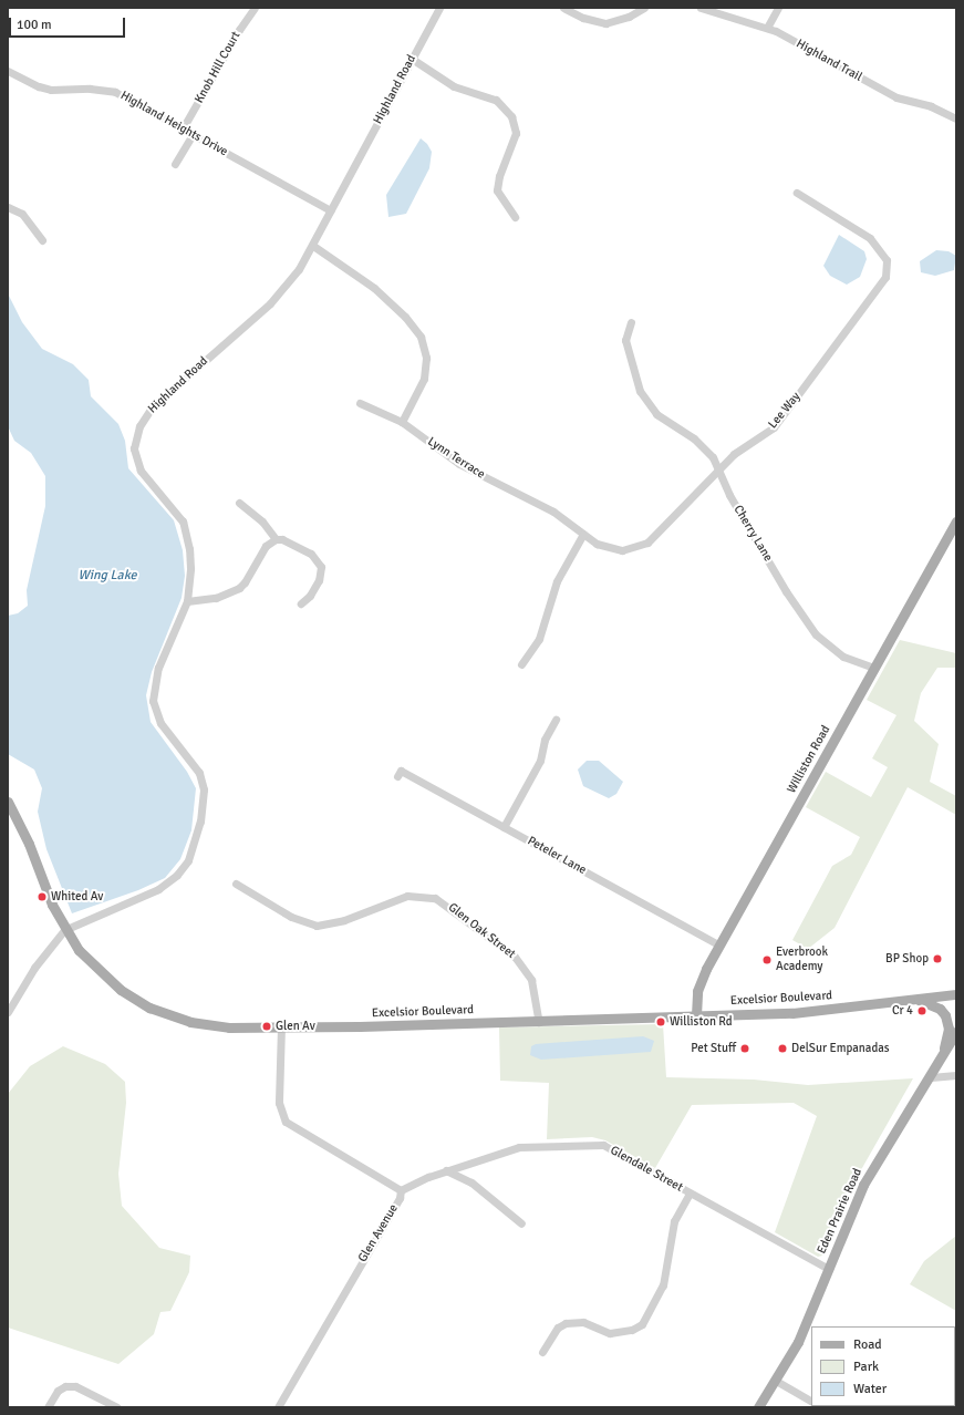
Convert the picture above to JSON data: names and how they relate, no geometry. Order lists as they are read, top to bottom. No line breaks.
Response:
{"streets":{"main road":["Williston Road","Excelsior Boulevard","Eden Prairie Road"],"street":["Highland Trail","Knob Hill Court","Highland Road","Highland Heights Drive","Lee Way","Lynn Terrace","Cherry Lane","Peteler Lane","Glen Oak Street","Glendale Street","Glen Avenue"]},"crossings":[["Knob Hill Court","Highland Heights Drive"],["Highland Road","Highland Heights Drive"],["Highland Road","Excelsior Boulevard"],["Lee Way","Lynn Terrace"],["Lee Way","Cherry Lane"],["Cherry Lane","Williston Road"],["Williston Road","Peteler Lane"],["Williston Road","Excelsior Boulevard"],["Glen Oak Street","Excelsior Boulevard"],["Excelsior Boulevard","Glen Avenue"],["Glendale Street","Eden Prairie Road"],["Glendale Street","Glen Avenue"]],"water":["Wing Lake"],"places":["Whited Av","BP Shop","Everbrook Academy","Cr 4","Williston Rd","Glen Av","Pet Stuff","DelSur Empanadas"],"legend":["Road","Park","Water"],"scale_bar":"100 m"}
